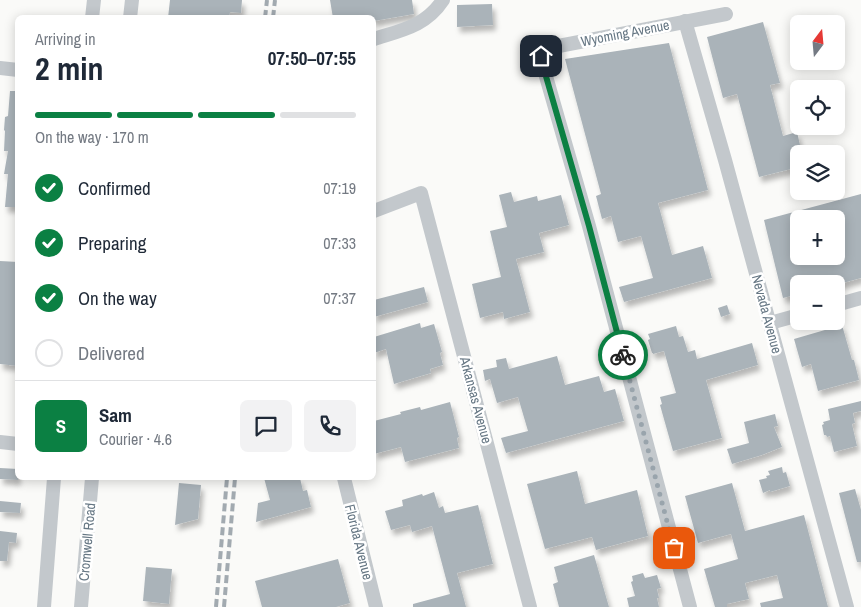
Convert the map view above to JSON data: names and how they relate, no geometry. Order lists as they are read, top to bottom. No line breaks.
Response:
{"streets":{"street":["Wyoming Avenue","Nevada Avenue","Arkansas Avenue","Cromwell Road","Florida Avenue"]},"crossings":[["Wyoming Avenue","Nevada Avenue"]],"north":"top","page":{"map_buttons":["+","−"],"heading":["2 min","Arriving in","07:50–07:55"],"panel":["Sam","Courier · 4.6"],"bar":"On the way · 170 m","list":[["Confirmed","07:19"],["Preparing","07:33"],["On the way","07:37"],"Delivered"],"round":"S"}}
